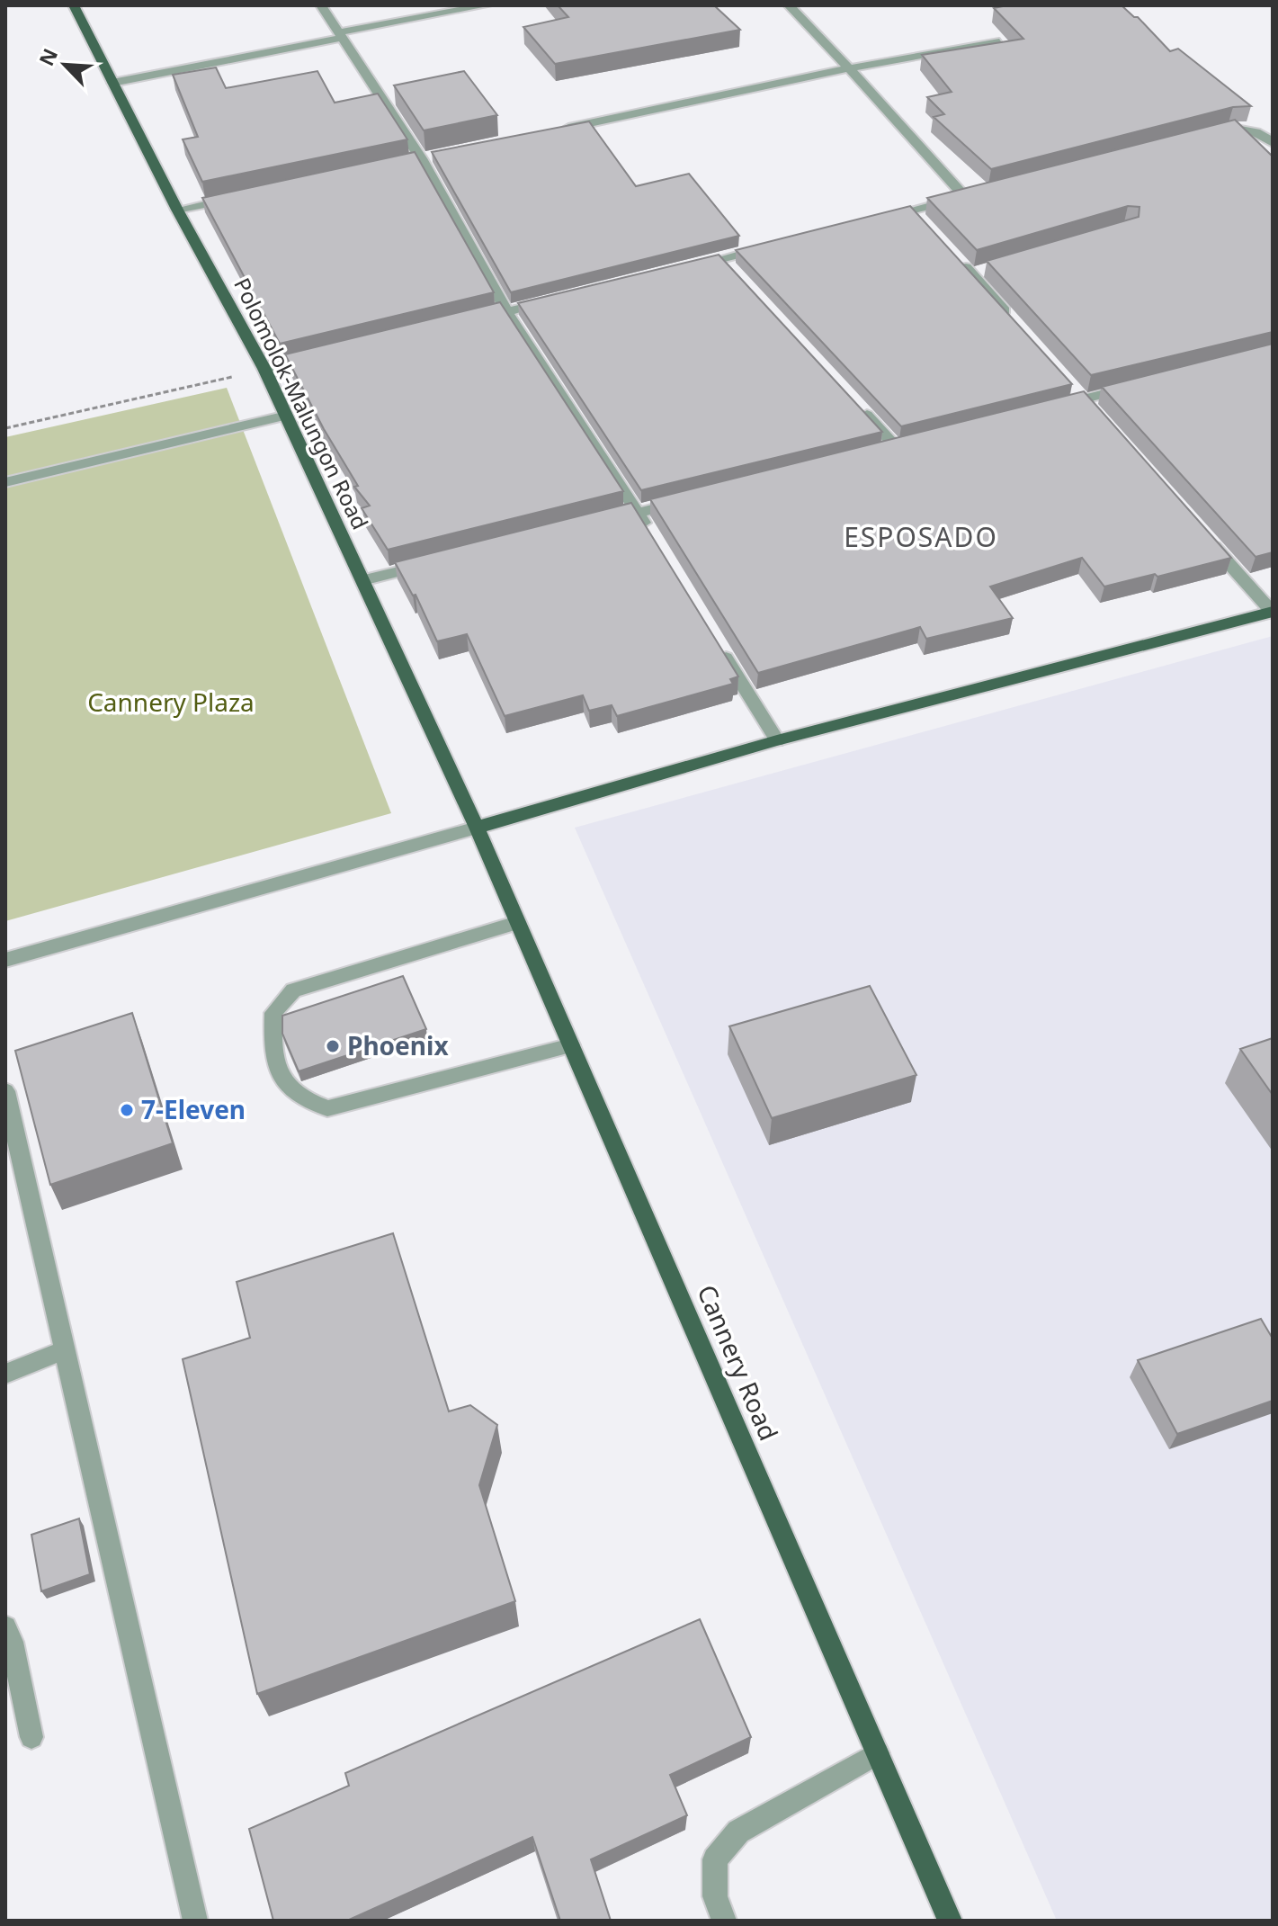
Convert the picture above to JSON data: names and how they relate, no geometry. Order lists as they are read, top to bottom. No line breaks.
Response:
{"streets":{"main road":["Polomolok-Malungon Road","Cannery Road"]},"crossings":[["Polomolok-Malungon Road","Cannery Road"]],"districts":["ESPOSADO"],"parks":["Cannery Plaza"],"places":["Phoenix","7-Eleven"],"north":"top left"}
